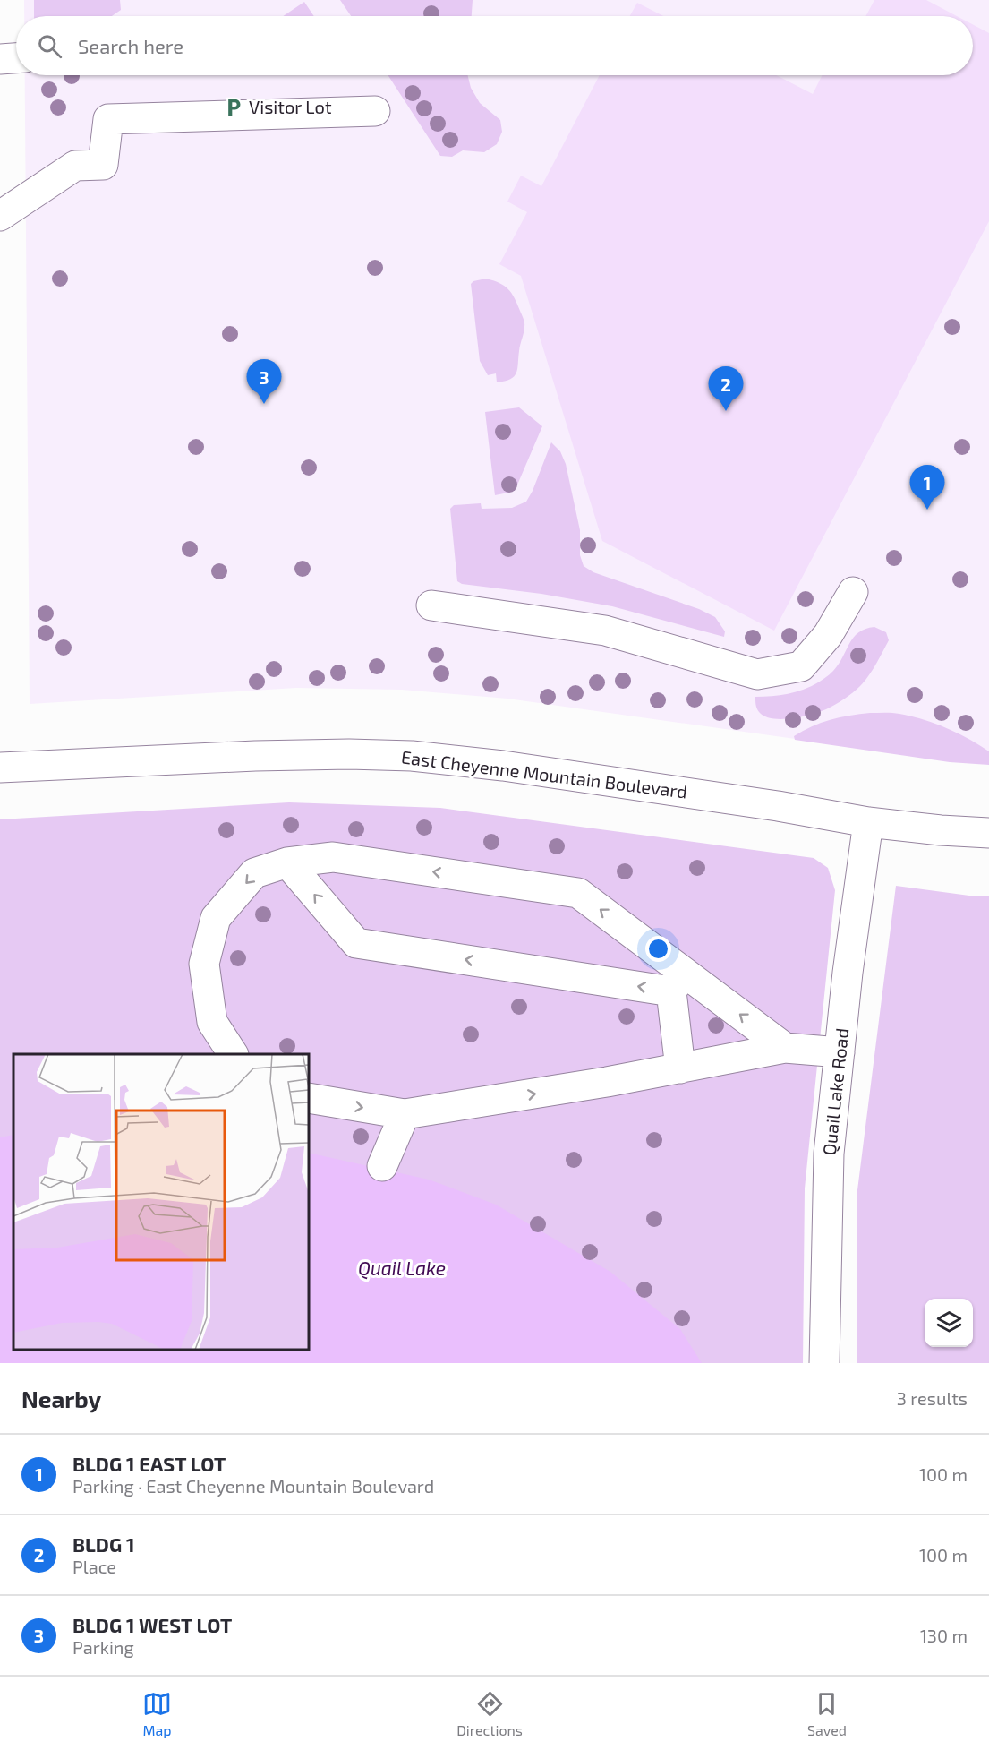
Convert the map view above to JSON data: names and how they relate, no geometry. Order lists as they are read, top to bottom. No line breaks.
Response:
{"streets":{"street":["East Cheyenne Mountain Boulevard","Quail Lake Road"]},"crossings":[["East Cheyenne Mountain Boulevard","Quail Lake Road"]],"water":["Quail Lake"],"places":{"parking":["Visitor Lot"]},"page":{"search":"Search here","pins":["3","2","1"],"heading":["Nearby","3 results"],"list":[{"mark":"1","name":"BLDG 1 EAST LOT","note":"Parking · East Cheyenne Mountain Boulevard","value":"100 m"},{"mark":"2","name":"BLDG 1","note":"Place","value":"100 m"},{"mark":"3","name":"BLDG 1 WEST LOT","note":"Parking","value":"130 m"}],"nav":["Map","Directions","Saved"]}}
